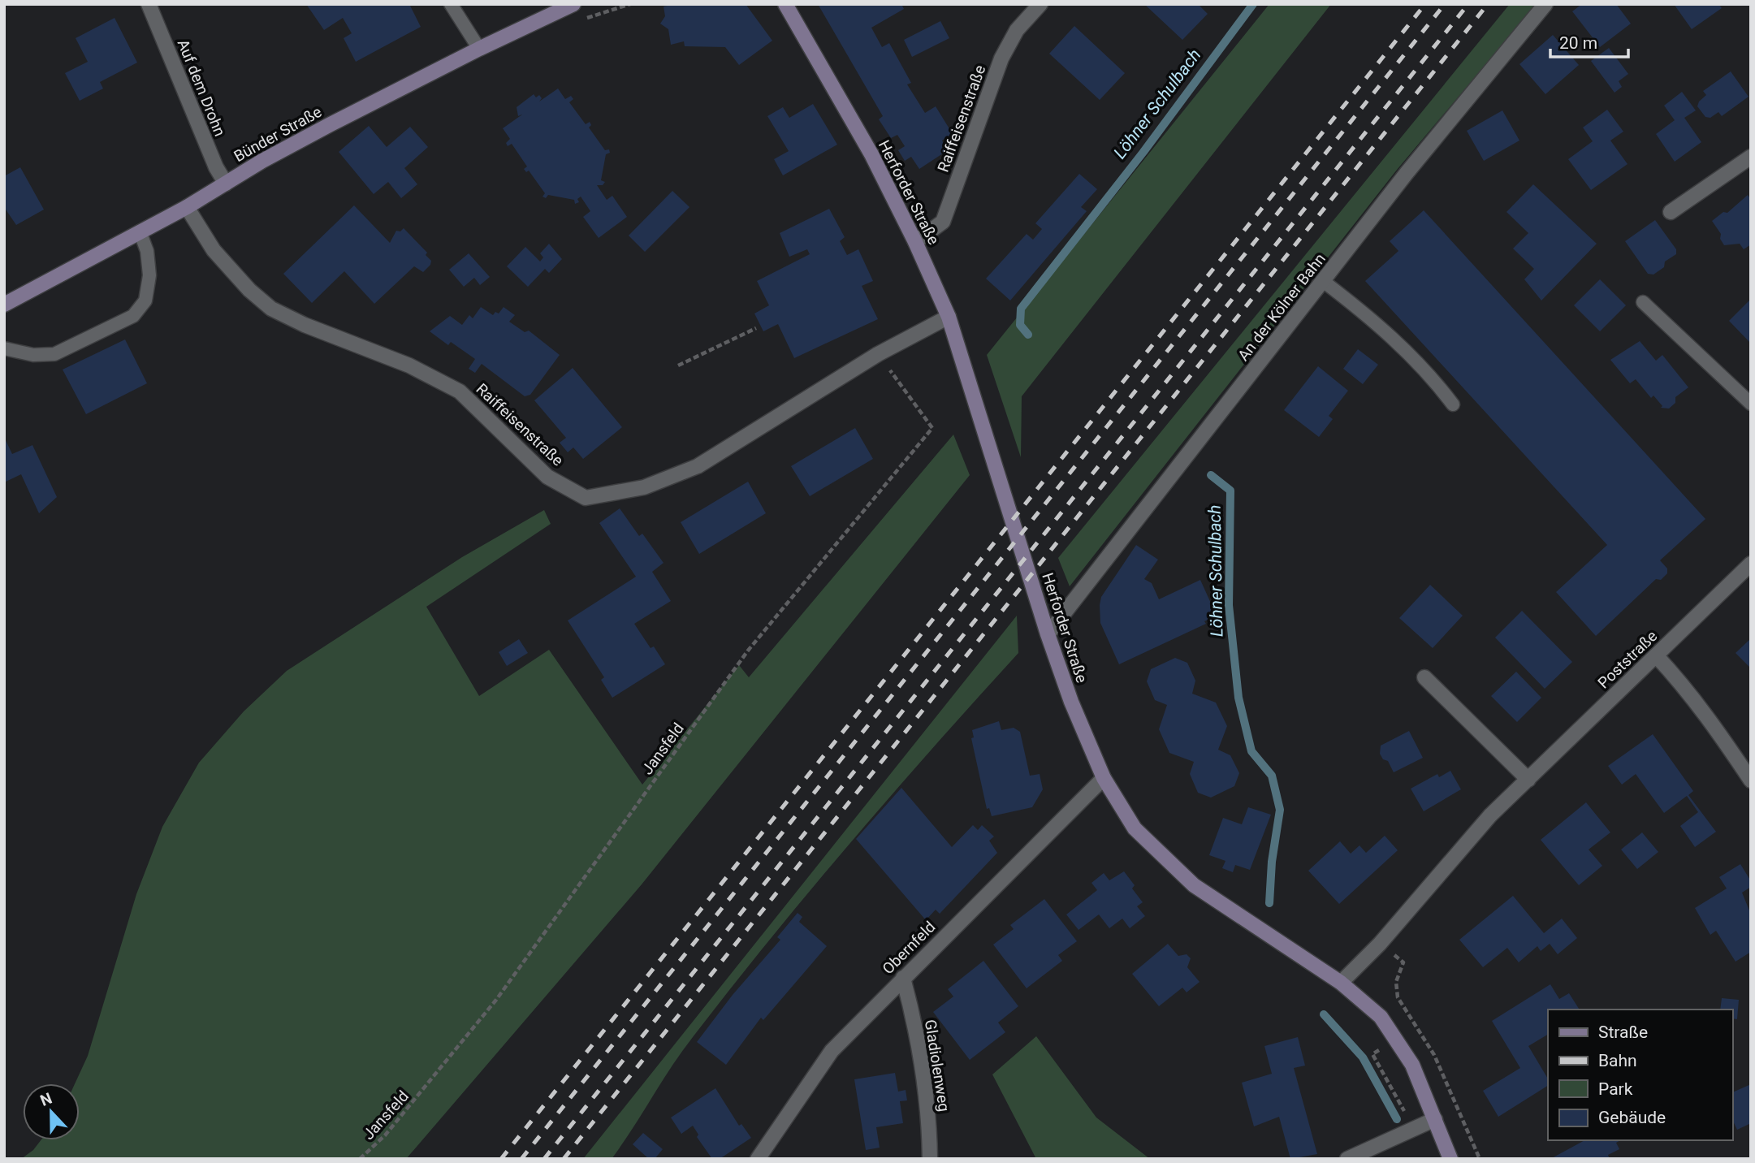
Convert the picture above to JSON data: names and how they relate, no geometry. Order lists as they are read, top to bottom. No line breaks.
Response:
{"streets":{"main road":["Bünder Straße","Herforder Straße"],"street":["Auf dem Drohn","Raiffeisenstraße","An der Kölner Bahn","Poststraße","Obernfeld","Gladiolenweg"],"path":["Jansfeld"]},"crossings":[["Auf dem Drohn","Bünder Straße"],["Raiffeisenstraße","Bünder Straße"],["Raiffeisenstraße","Herforder Straße"],["Raiffeisenstraße","Jansfeld"],["Herforder Straße","An der Kölner Bahn"],["Herforder Straße","Poststraße"],["Herforder Straße","Obernfeld"],["Obernfeld","Gladiolenweg"]],"water":["Löhner Schulbach"],"legend":["Straße","Bahn","Park","Gebäude"],"scale_bar":"20 m","north":"top"}
